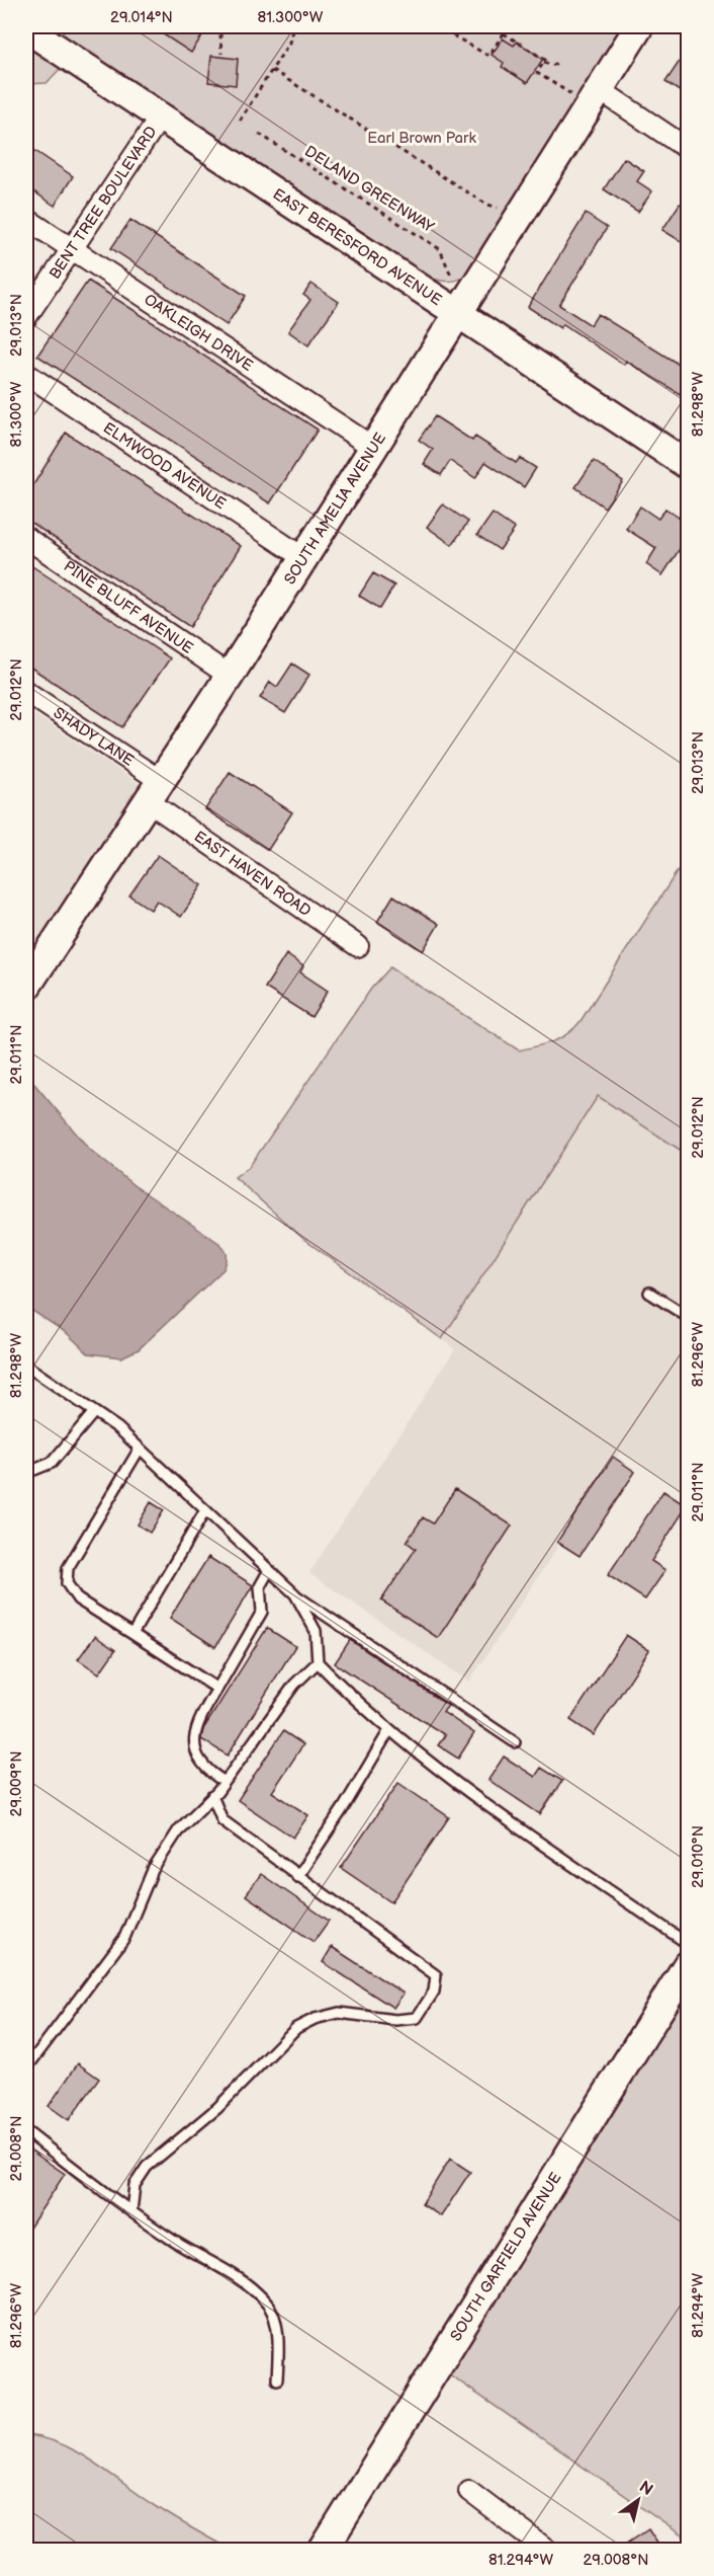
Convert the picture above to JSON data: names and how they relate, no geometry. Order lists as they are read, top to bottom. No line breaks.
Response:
{"streets":{"street":["BENT TREE BOULEVARD","EAST BERESFORD AVENUE","OAKLEIGH DRIVE","ELMWOOD AVENUE","SOUTH AMELIA AVENUE","PINE BLUFF AVENUE","SHADY LANE","EAST HAVEN ROAD","SOUTH GARFIELD AVENUE"],"path":["DELAND GREENWAY"]},"crossings":[["BENT TREE BOULEVARD","EAST BERESFORD AVENUE"],["BENT TREE BOULEVARD","OAKLEIGH DRIVE"],["EAST BERESFORD AVENUE","SOUTH AMELIA AVENUE"],["OAKLEIGH DRIVE","SOUTH AMELIA AVENUE"],["ELMWOOD AVENUE","SOUTH AMELIA AVENUE"],["SOUTH AMELIA AVENUE","PINE BLUFF AVENUE"],["SOUTH AMELIA AVENUE","SHADY LANE"],["SOUTH AMELIA AVENUE","EAST HAVEN ROAD"],["SHADY LANE","EAST HAVEN ROAD"]],"parks":["Earl Brown Park"],"north":"top right","coordinates":["29.014°N","81.300°W","29.013°N","81.298°W","29.012°N","29.011°N","81.296°W","29.009°N","29.010°N","29.008°N","81.294°W"]}
